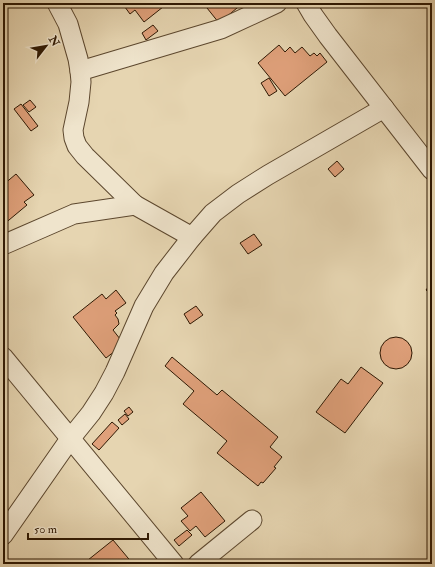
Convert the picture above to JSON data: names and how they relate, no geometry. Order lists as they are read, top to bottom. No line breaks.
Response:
{"scale_bar":"50 m","north":"top right"}
